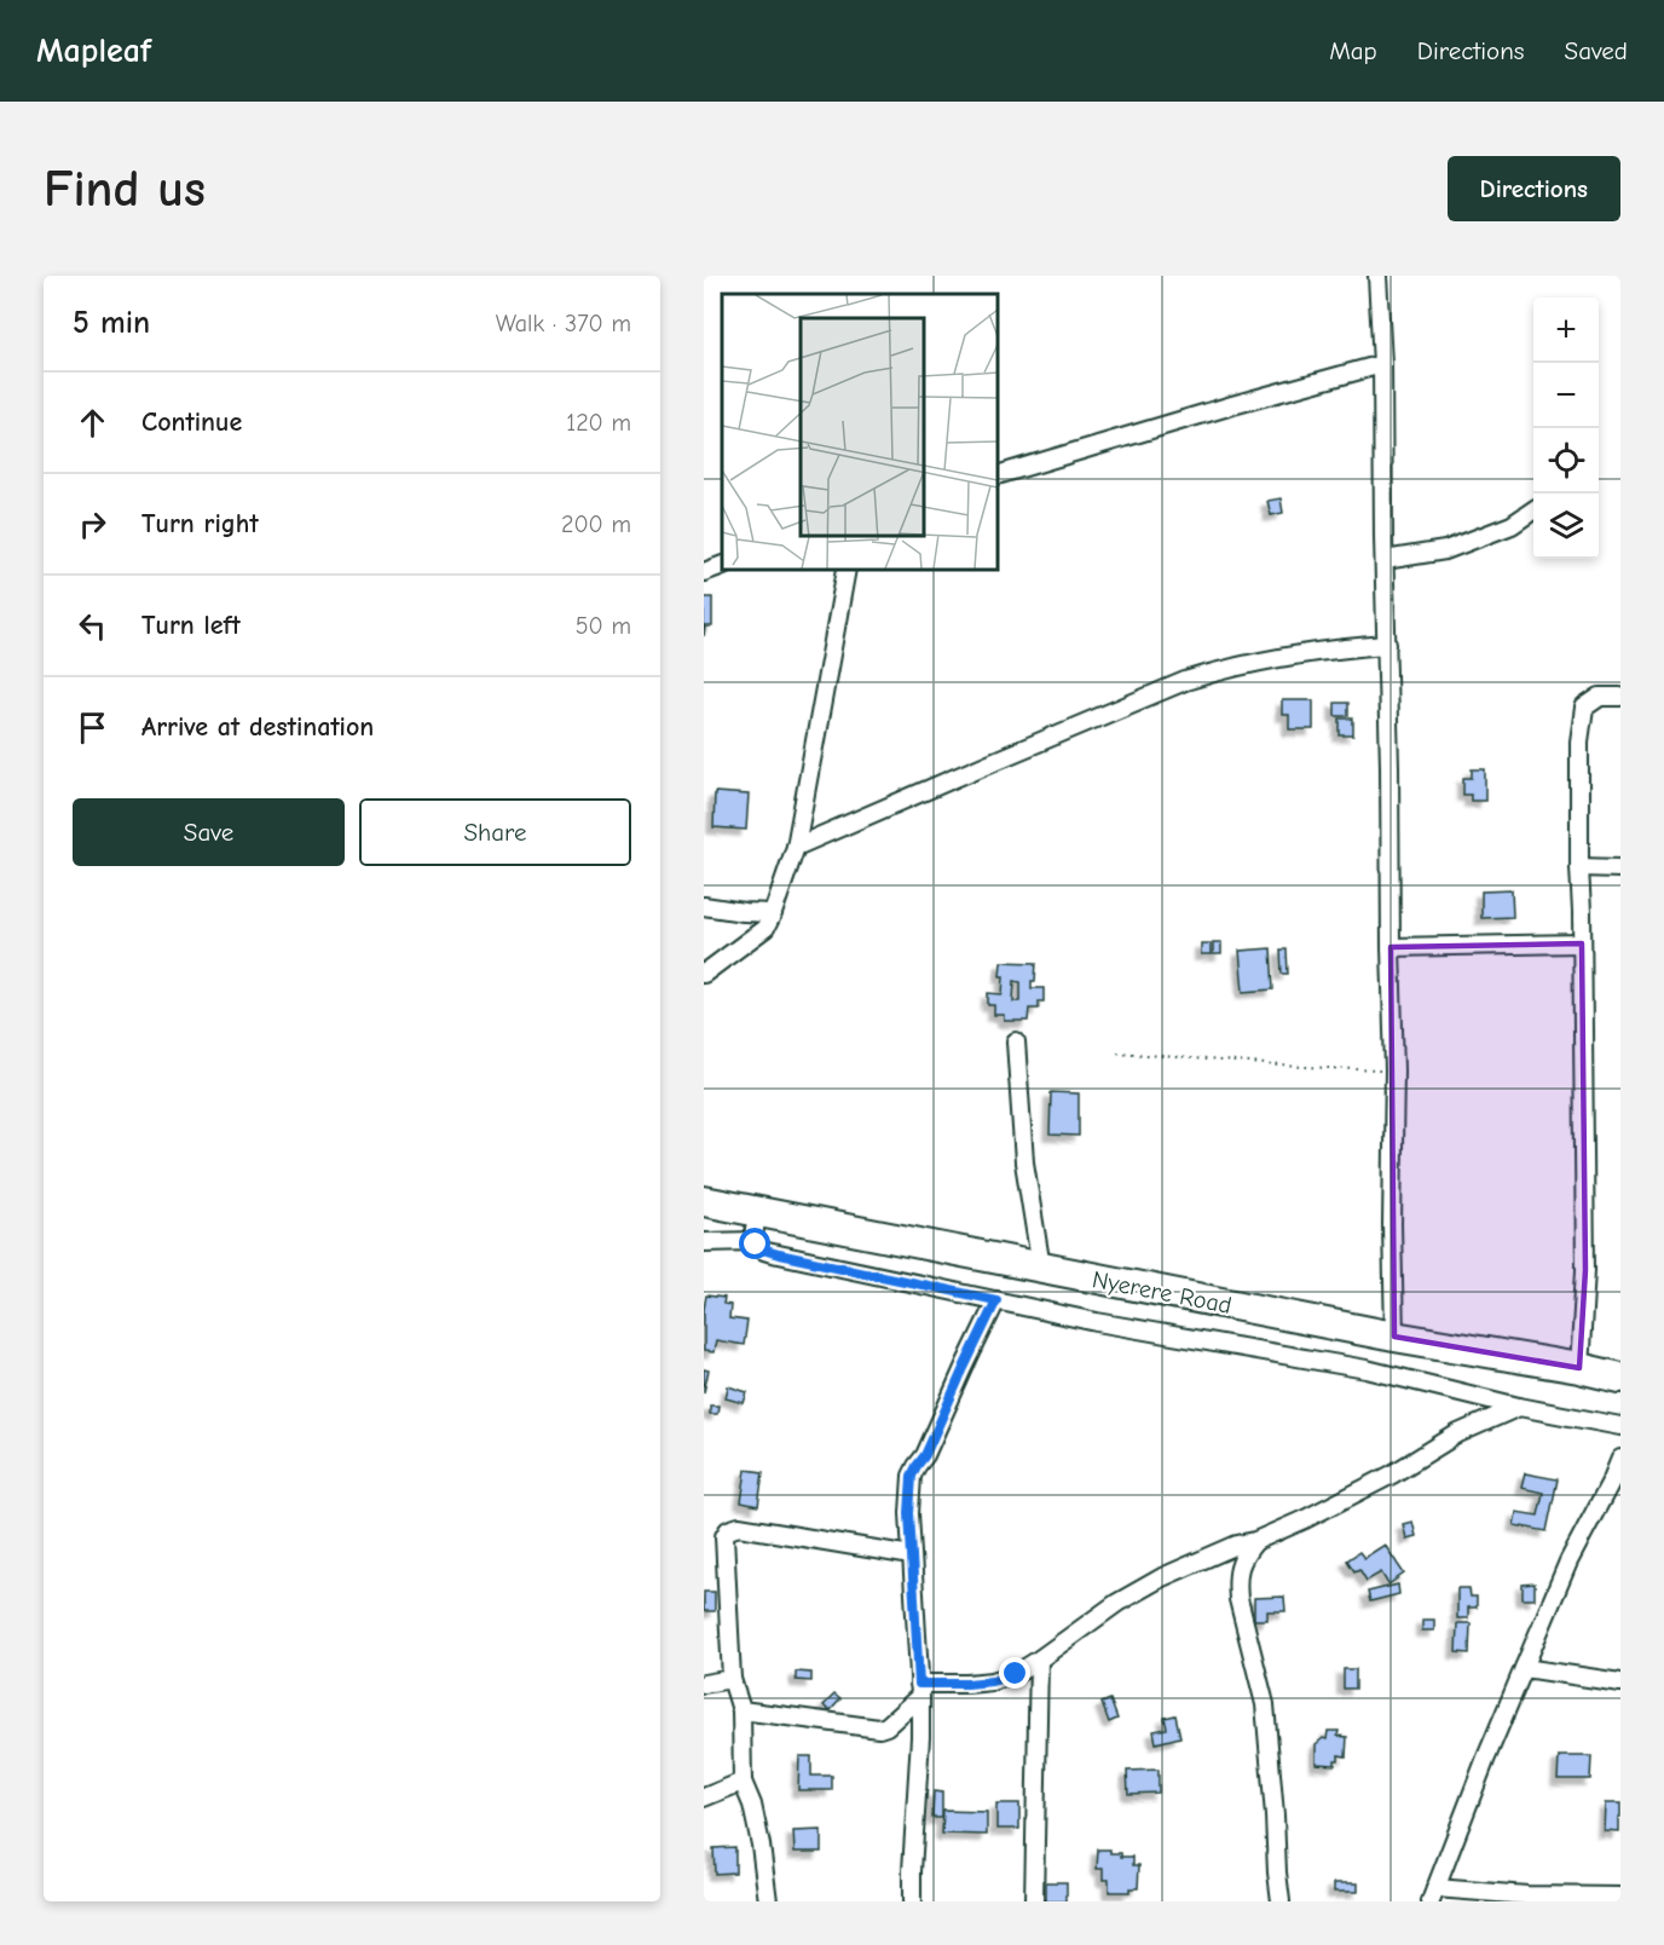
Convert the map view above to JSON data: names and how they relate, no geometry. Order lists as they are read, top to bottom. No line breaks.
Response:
{"streets":{"highway":["Nyerere Road"]},"page":{"header":"Mapleaf","nav":["Map","Directions","Saved"],"buttons":["Directions",["Save","Share"]],"title":"Find us","heading":["5 min","Walk · 370 m"],"map_buttons":["+","−"],"list":[["Continue","120 m"],["Turn right","200 m"],["Turn left","50 m"],"Arrive at destination"]}}
